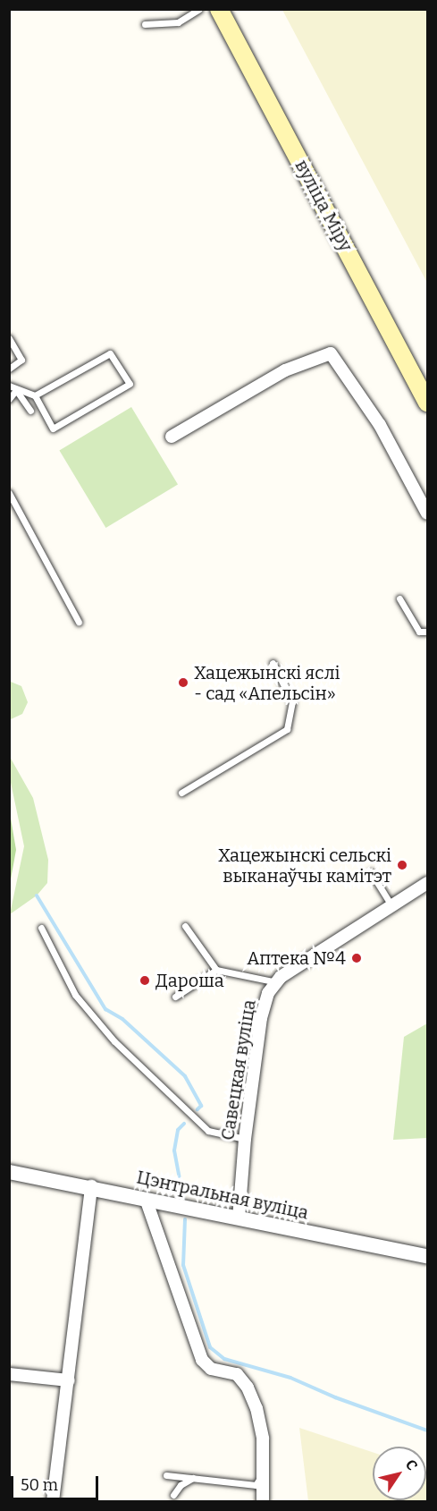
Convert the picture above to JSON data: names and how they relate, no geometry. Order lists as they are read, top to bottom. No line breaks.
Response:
{"streets":{"main road":["вуліца Міру"],"street":["Савецкая вуліца","Цэнтральная вуліца"]},"crossings":[["Савецкая вуліца","Цэнтральная вуліца"]],"places":["Хацежынскі яслі - сад «Апельсін»","Хацежынскі сельскі выканаўчы камітэт","Аптека №4","Дароша"],"scale_bar":"50 m","north":"top right"}
